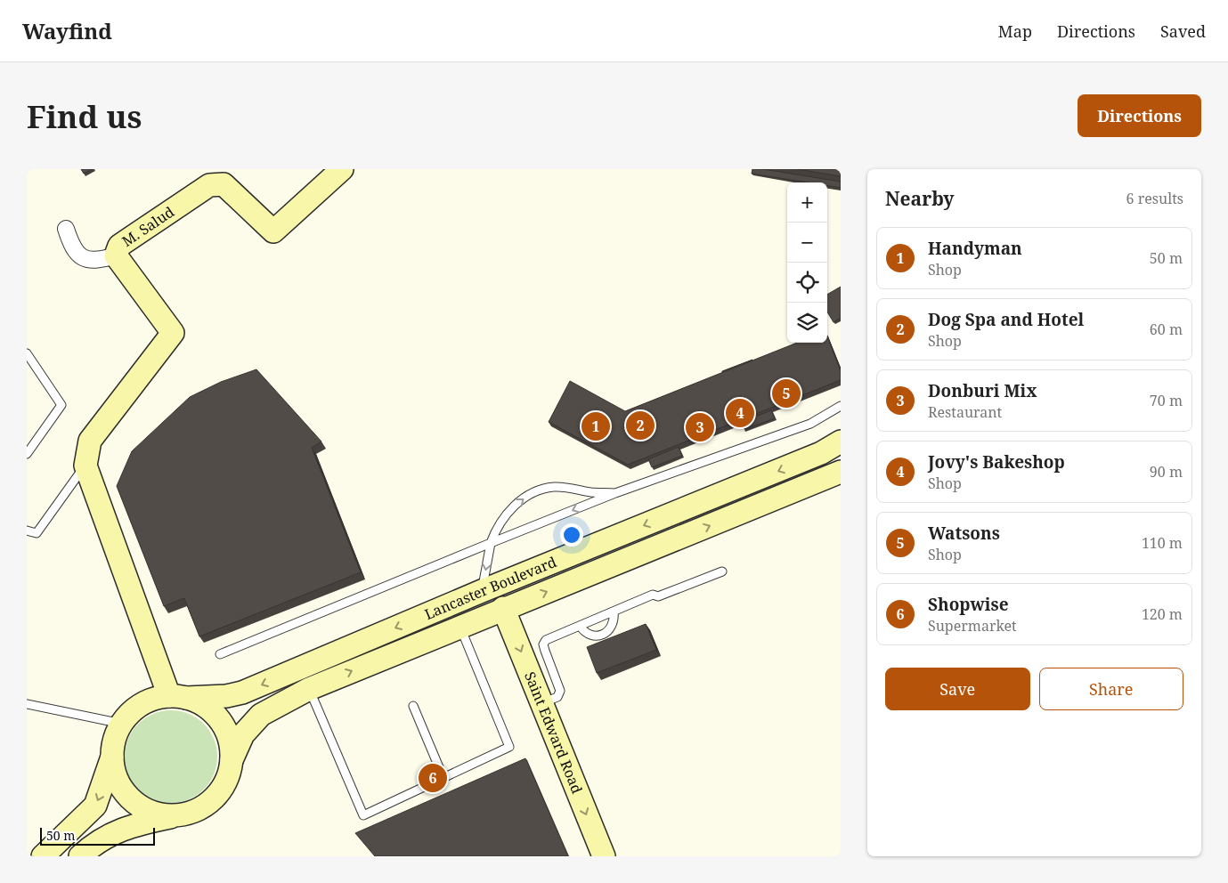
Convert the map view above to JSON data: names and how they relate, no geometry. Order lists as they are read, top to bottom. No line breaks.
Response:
{"streets":{"main road":["M. Salud","Lancaster Boulevard","Saint Edward Road"]},"crossings":[["Lancaster Boulevard","Saint Edward Road"]],"one_way":["Saint Edward Road"],"scale_bar":"50 m","page":{"header":"Wayfind","nav":["Map","Directions","Saved"],"buttons":["Directions",["Save","Share"]],"title":"Find us","heading":["Nearby","6 results"],"map_buttons":["+","−"],"list":[{"mark":"1","name":"Handyman","note":"Shop","value":"50 m"},{"mark":"2","name":"Dog Spa and Hotel","note":"Shop","value":"60 m"},{"mark":"3","name":"Donburi Mix","note":"Restaurant","value":"70 m"},{"mark":"4","name":"Jovy's Bakeshop","note":"Shop","value":"90 m"},{"mark":"5","name":"Watsons","note":"Shop","value":"110 m"},{"mark":"6","name":"Shopwise","note":"Supermarket","value":"120 m"}],"pins":["5","4","2","1","3","6"],"scale":"50 m"}}
